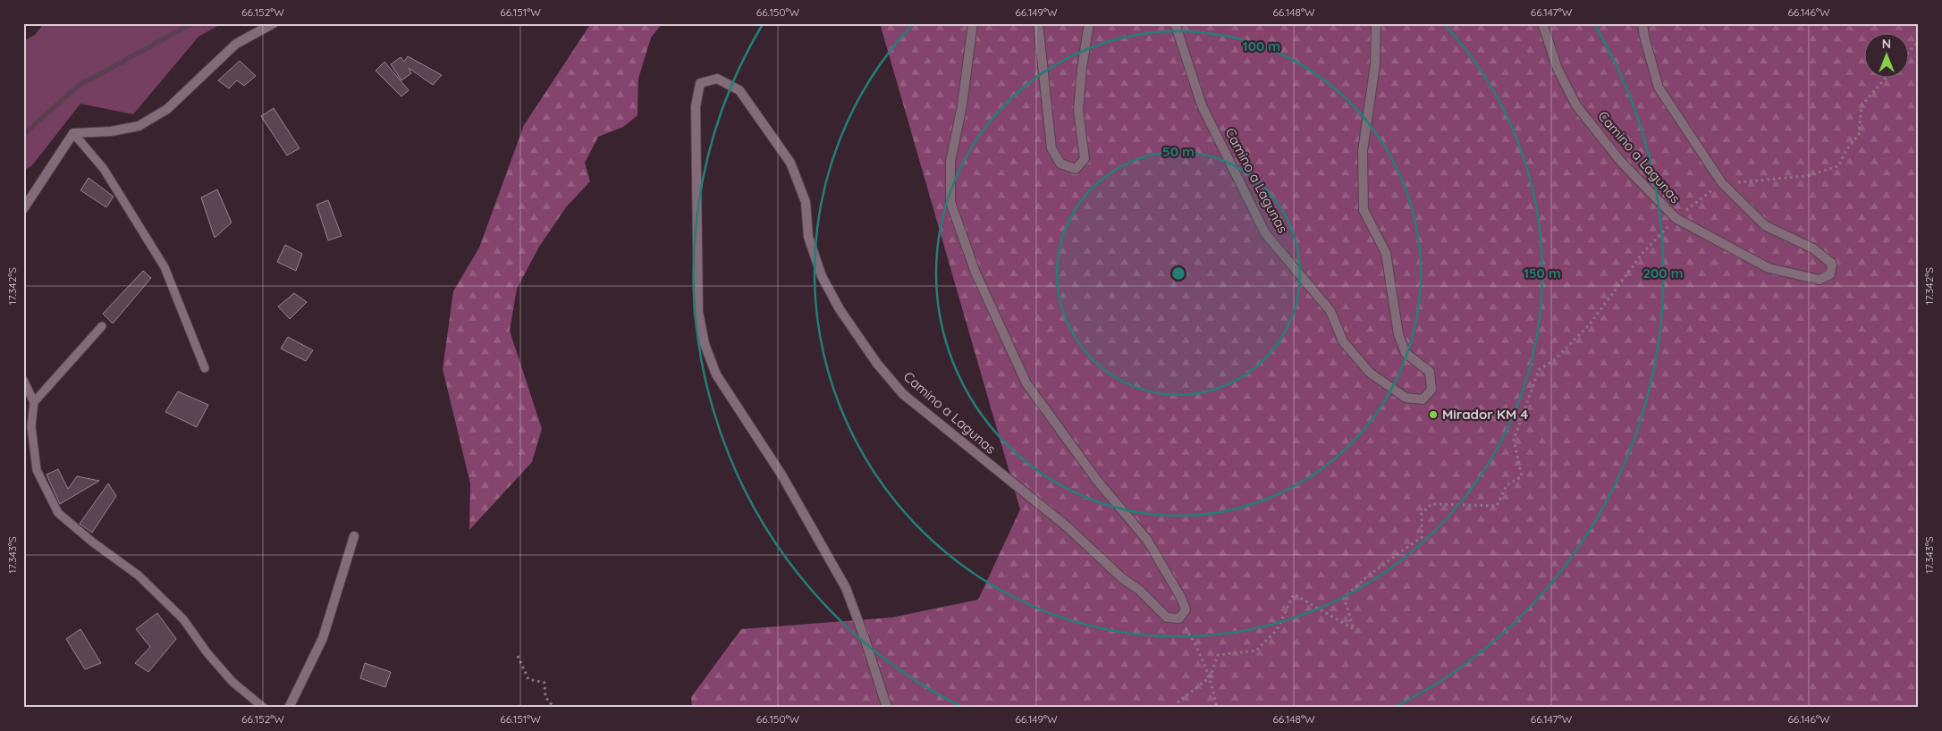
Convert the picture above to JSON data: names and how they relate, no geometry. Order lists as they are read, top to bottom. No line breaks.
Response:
{"streets":{"street":["Camino a Lagunas"]},"places":["Mirador KM 4"],"north":"top","coordinates":["66.152°W","66.151°W","66.150°W","66.149°W","66.148°W","66.147°W","66.146°W","17.342°S","17.343°S"],"rings":["100 m","50 m","150 m","200 m"]}
